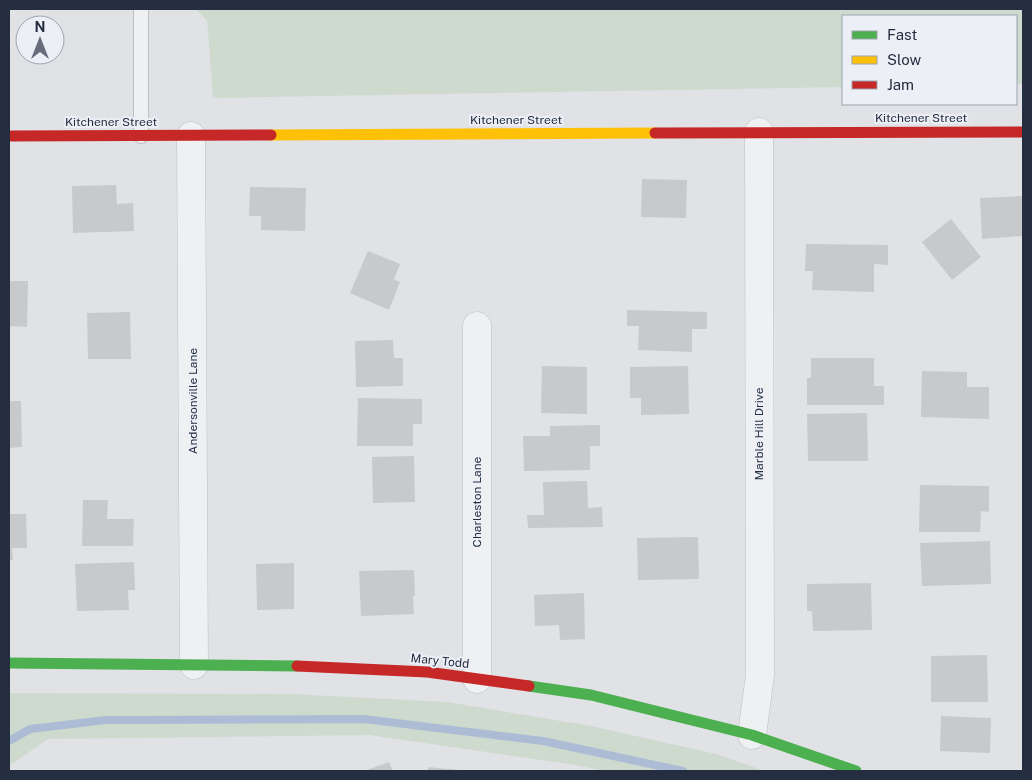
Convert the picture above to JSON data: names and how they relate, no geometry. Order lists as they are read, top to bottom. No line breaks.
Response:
{"streets":{"street":["Kitchener Street","Andersonville Lane","Marble Hill Drive","Charleston Lane","Mary Todd"]},"crossings":[["Kitchener Street","Andersonville Lane"],["Kitchener Street","Marble Hill Drive"],["Andersonville Lane","Mary Todd"],["Marble Hill Drive","Mary Todd"],["Charleston Lane","Mary Todd"]],"legend":["Fast","Slow","Jam"],"north":"top"}
